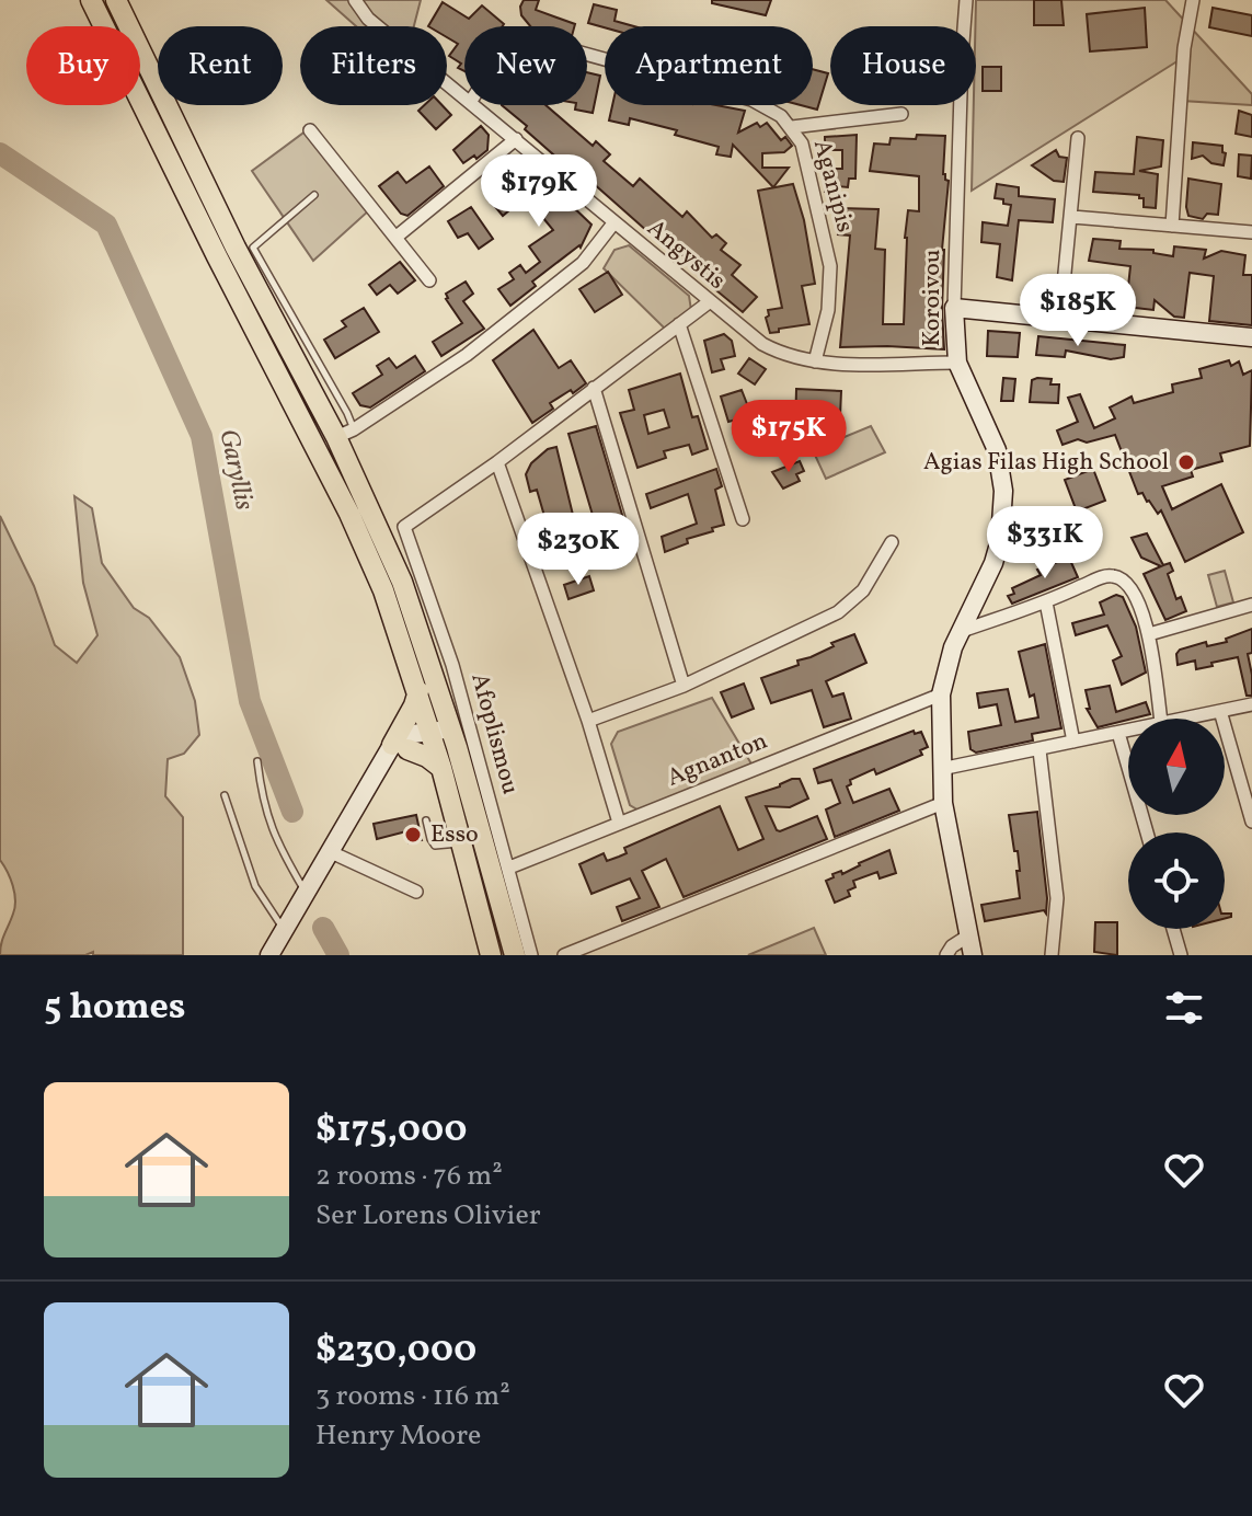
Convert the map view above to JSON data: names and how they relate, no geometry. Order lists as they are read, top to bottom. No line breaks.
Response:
{"streets":{"street":["Aganipis","Angystis","Koroivou","Afoplismou","Agnanton"]},"crossings":[["Aganipis","Angystis"],["Angystis","Koroivou"],["Koroivou","Agnanton"],["Afoplismou","Agnanton"]],"water":["Garyllis"],"places":["Agias Filas High School","Esso"],"north":"top","page":{"chip":["Buy","Rent","Filters","New","Apartment","House"],"price":["$179K","$185K","$175K","$331K","$230K"],"heading":"5 homes","list":[{"name":"$175,000","note":"2 rooms · 76 m² · Ser Lorens Olivier"},{"name":"$230,000","note":"3 rooms · 116 m² · Henry Moore"}]}}
